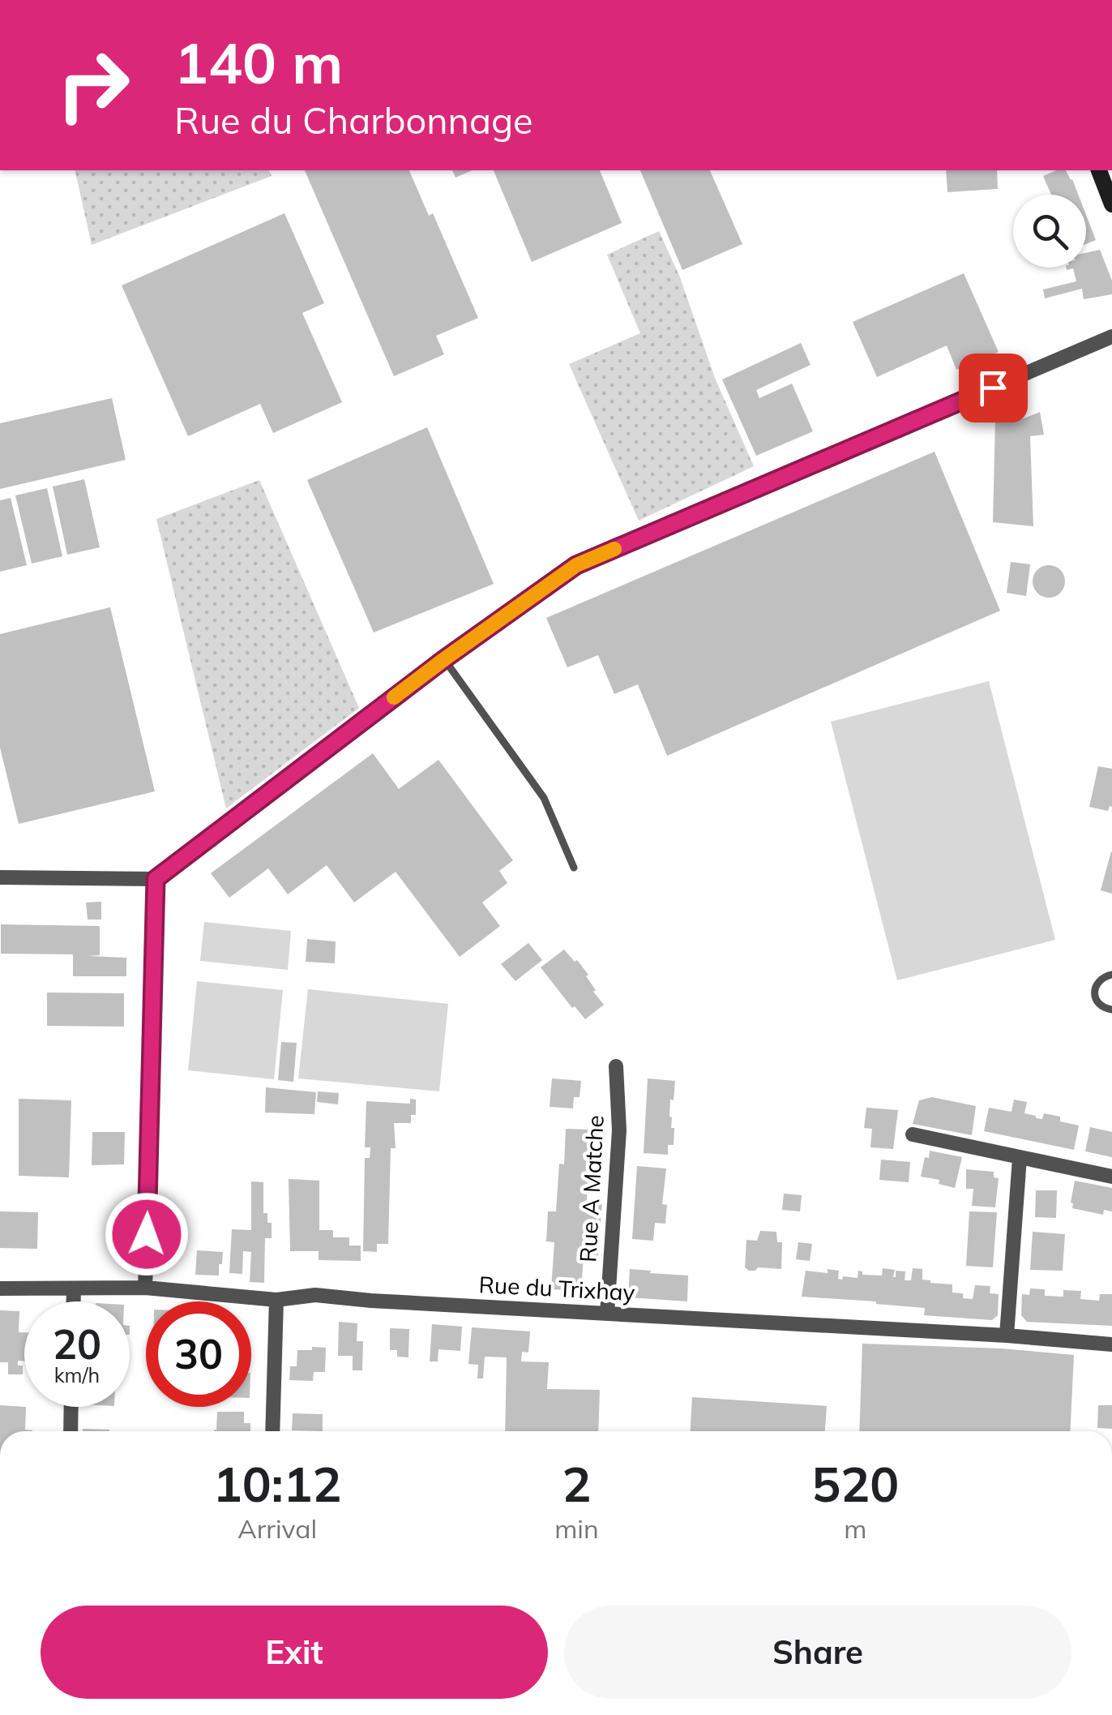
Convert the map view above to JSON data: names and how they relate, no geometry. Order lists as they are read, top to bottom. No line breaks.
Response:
{"streets":{"street":["Rue A Matche","Rue du Trixhay"]},"crossings":[["Rue A Matche","Rue du Trixhay"]],"page":{"turn":["140 m","Rue du Charbonnage"],"speed":"20 km/h","limit":"30","eta":["10:12","Arrival","2","min","520","m"],"buttons":["Exit","Share"]}}
